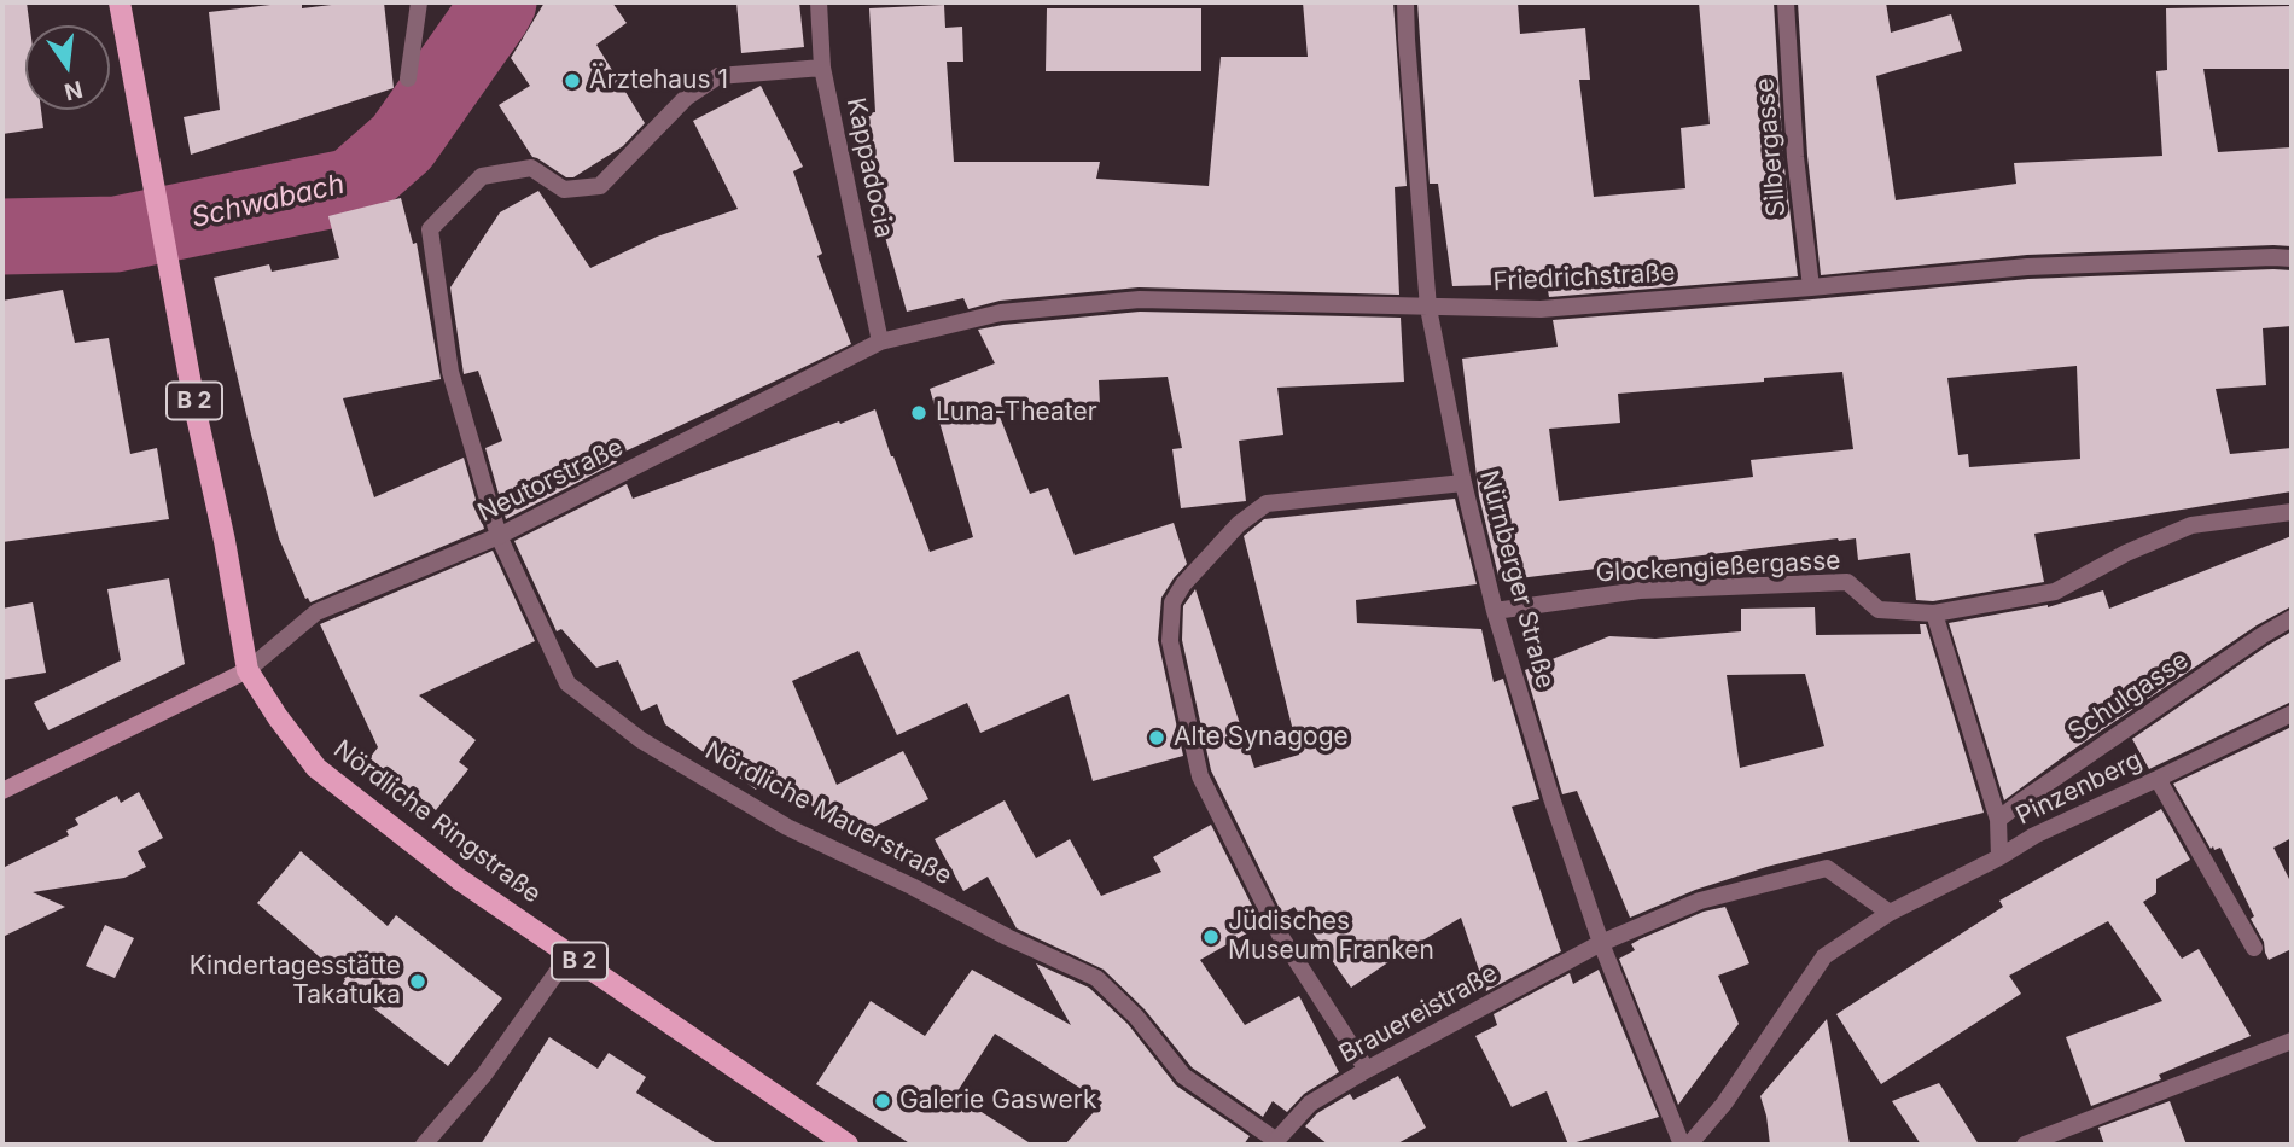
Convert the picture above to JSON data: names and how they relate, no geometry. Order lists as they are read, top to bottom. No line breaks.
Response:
{"streets":{"main road":["B 2","Nördliche Ringstraße"],"street":["Silbergasse","Kappadocia","Friedrichstraße","Neutorstraße","Glockengießergasse","Nürnberger Straße","Schulgasse","Pinzenberg","Nördliche Mauerstraße","Brauereistraße"]},"crossings":[["Silbergasse","Friedrichstraße"],["Kappadocia","Friedrichstraße"],["Kappadocia","Neutorstraße"],["Kappadocia","Nördliche Mauerstraße"],["Friedrichstraße","Neutorstraße"],["Friedrichstraße","Nürnberger Straße"],["Neutorstraße","Nördliche Mauerstraße"],["Neutorstraße","Nördliche Ringstraße"],["Glockengießergasse","Nürnberger Straße"],["Nürnberger Straße","Brauereistraße"],["Nördliche Mauerstraße","Brauereistraße"]],"water":["Schwabach"],"places":["Ärztehaus 1","Luna-Theater","Alte Synagoge","Jüdisches Museum Franken","Kindertagesstätte Takatuka","Galerie Gaswerk"],"north":"bottom"}
